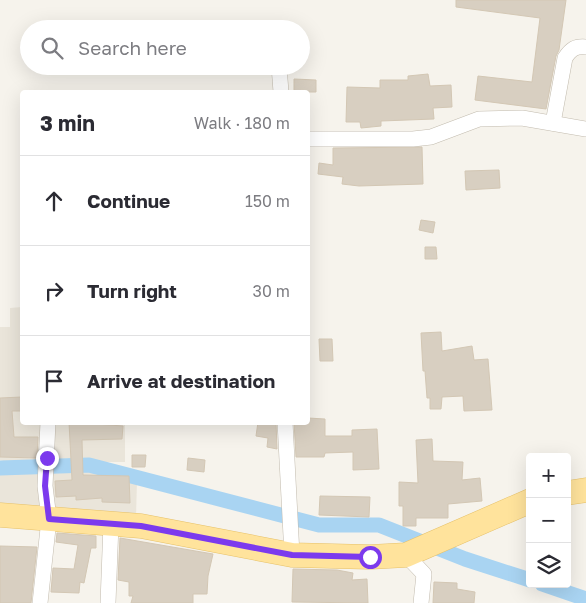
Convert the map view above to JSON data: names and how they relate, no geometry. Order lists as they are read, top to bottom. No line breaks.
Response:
{"page":{"search":"Search here","heading":["3 min","Walk · 180 m"],"list":[["Continue","150 m"],["Turn right","30 m"],"Arrive at destination"],"map_buttons":["+","−"]}}
